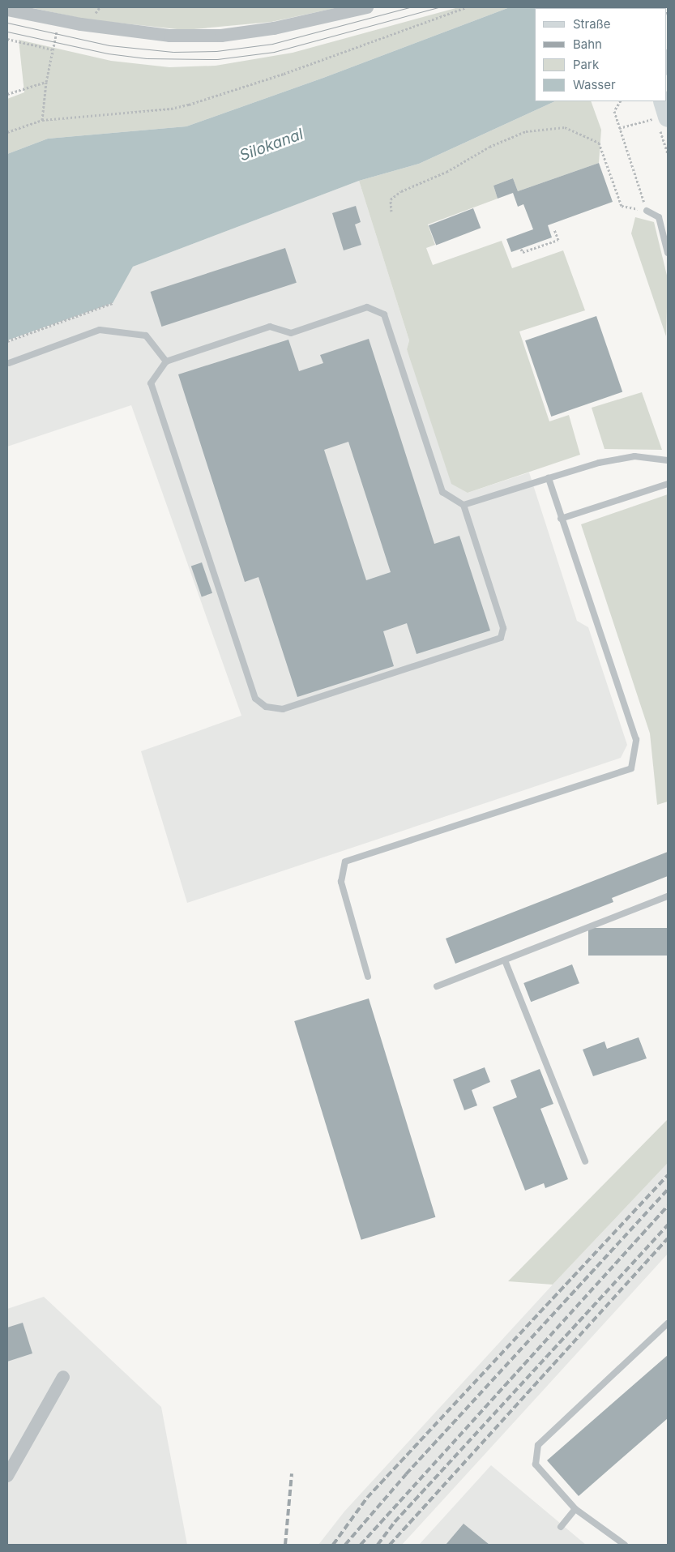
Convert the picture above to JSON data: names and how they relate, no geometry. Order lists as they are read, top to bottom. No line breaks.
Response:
{"water":["Silokanal"],"legend":["Straße","Bahn","Park","Wasser"]}
